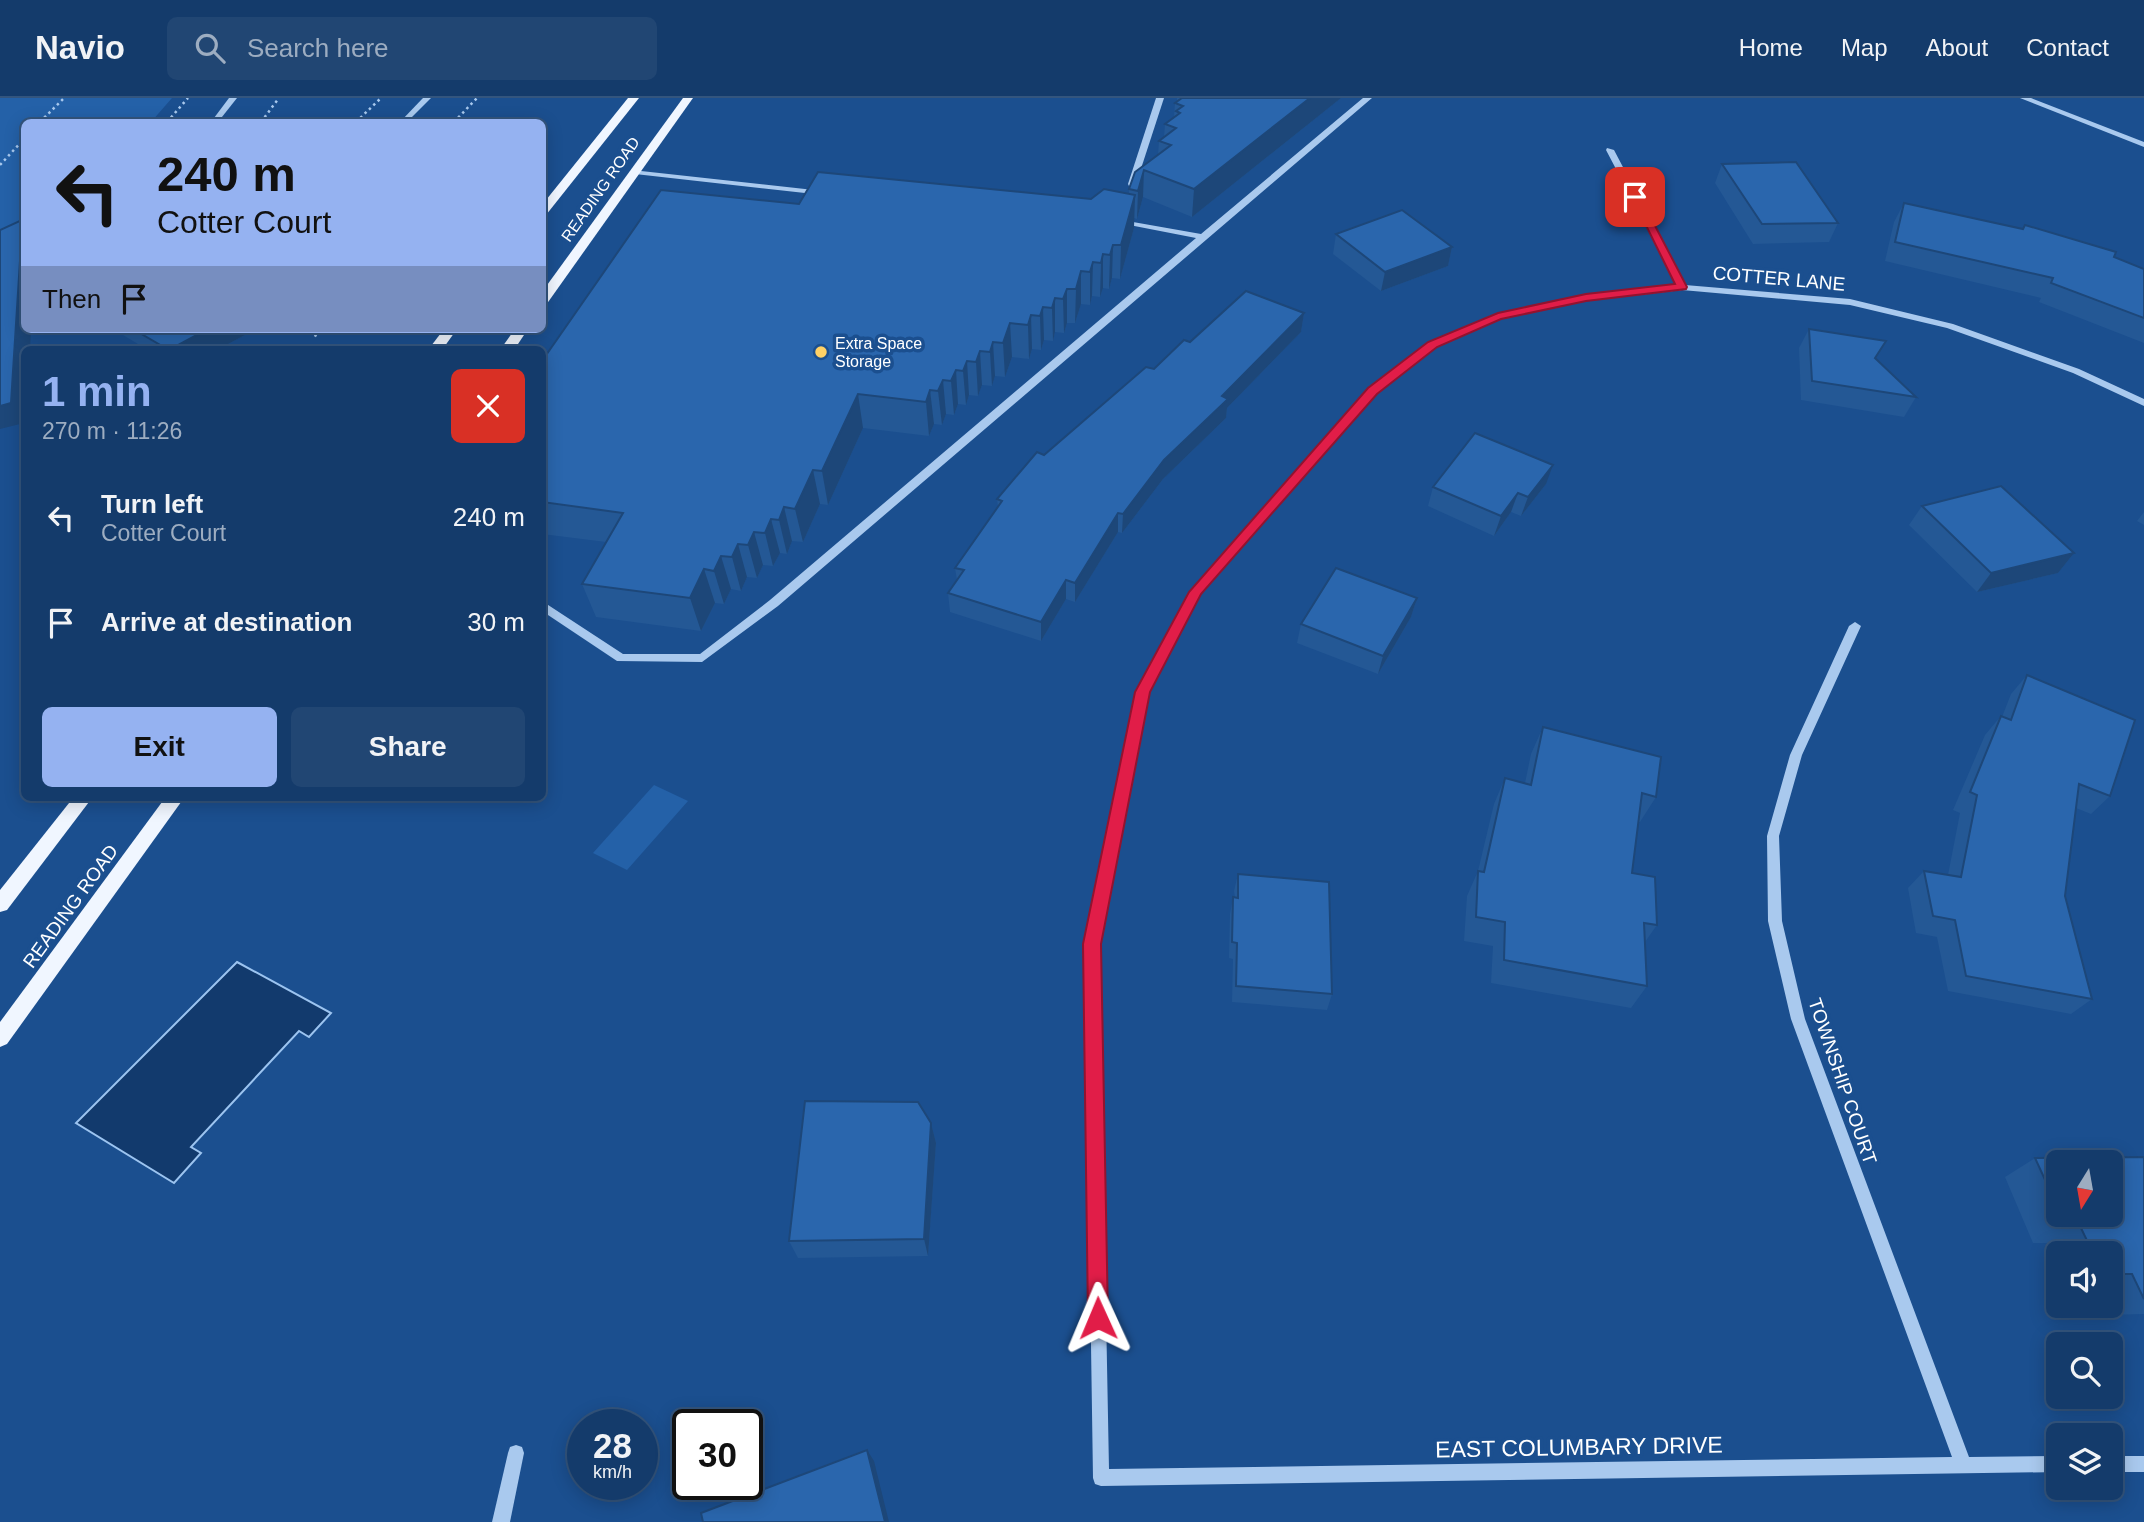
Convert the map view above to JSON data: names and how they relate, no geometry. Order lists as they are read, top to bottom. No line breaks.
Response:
{"streets":{"main road":["READING ROAD"],"street":["COTTER LANE","TOWNSHIP COURT","EAST COLUMBARY DRIVE"]},"crossings":[["COTTER LANE","EAST COLUMBARY DRIVE"],["TOWNSHIP COURT","EAST COLUMBARY DRIVE"]],"places":["Extra Space Storage"],"north":"bottom","page":{"header":"Navio","search":"Search here","nav":["Home","Map","About","Contact"],"turn":["240 m","Cotter Court"],"then":"Then","heading":["1 min","270 m · 11:26"],"list":[{"name":"Turn left","note":"Cotter Court","value":"240 m"},{"name":"Arrive at destination","value":"30 m"}],"buttons":["Exit","Share"],"speed":"28 km/h","limit":"30"}}
